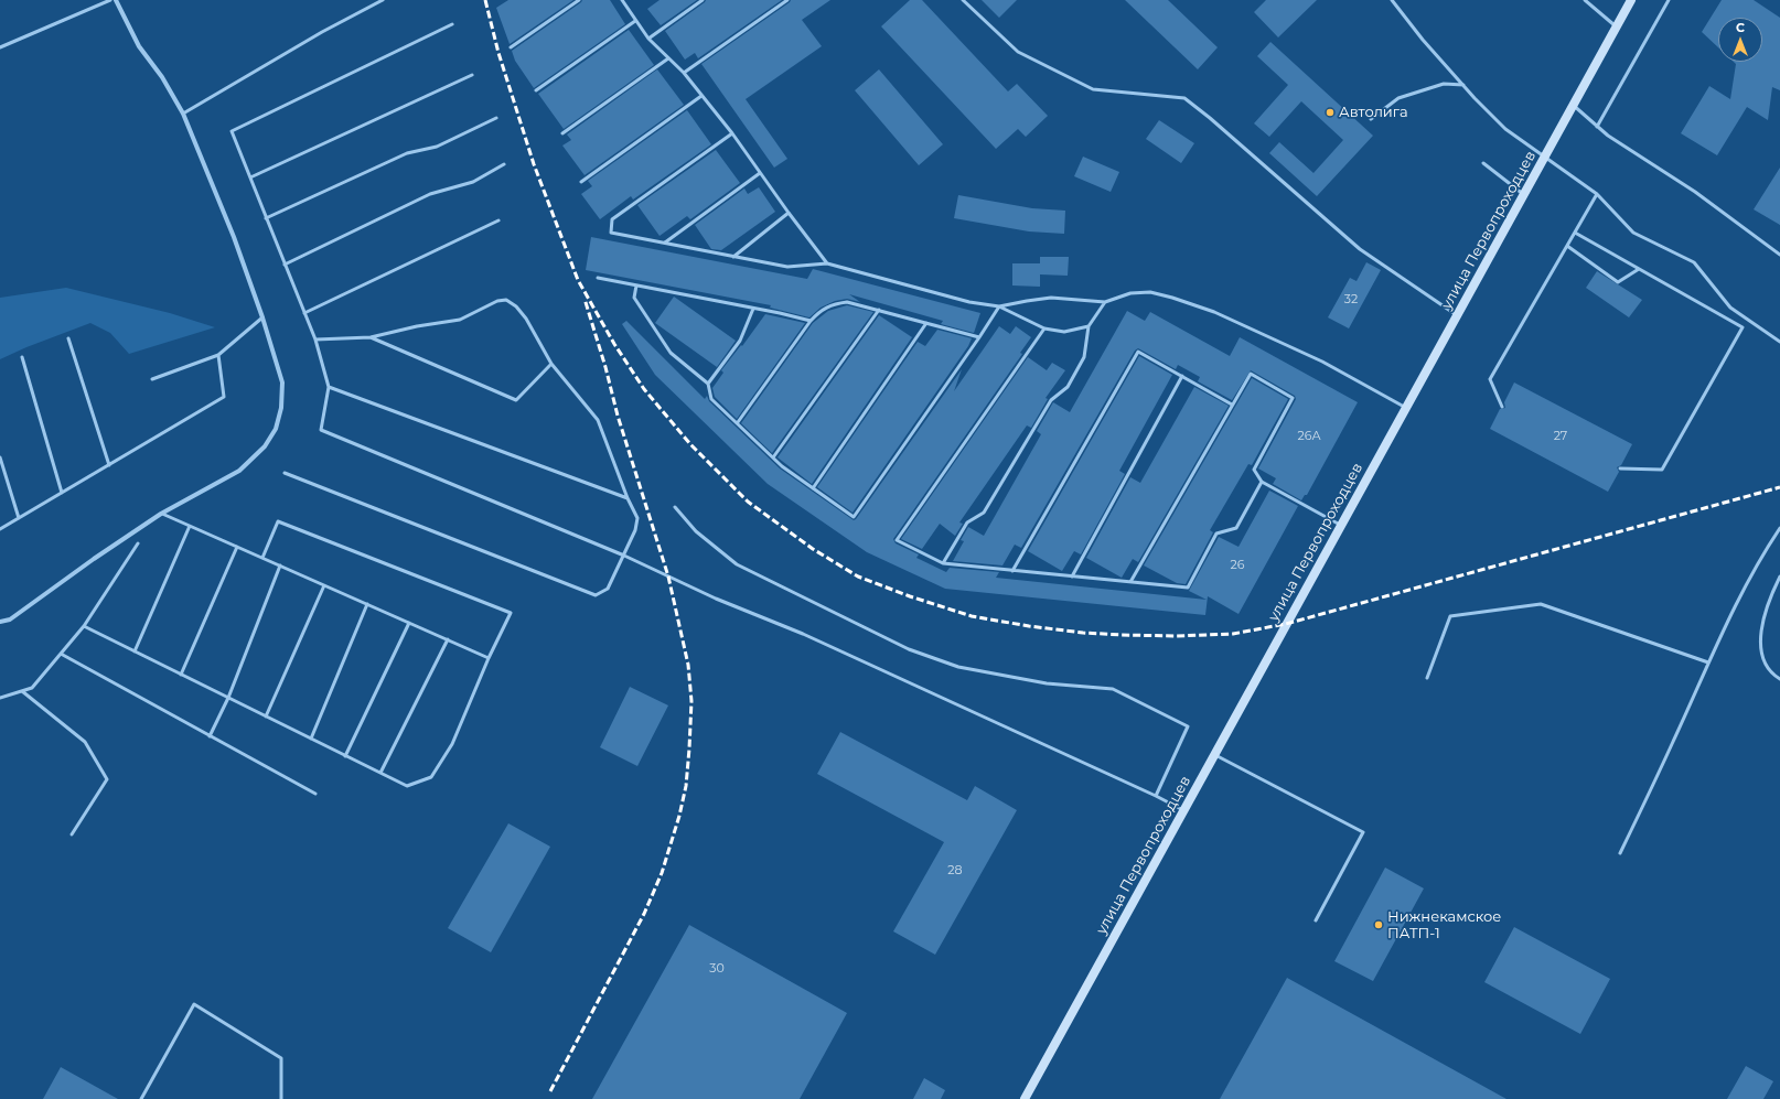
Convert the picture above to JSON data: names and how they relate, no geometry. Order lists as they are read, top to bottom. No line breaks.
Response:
{"streets":{"street":["улица Первопроходцев"]},"places":["Автолига","Нижнекамское ПАТП-1"],"house_numbers":["32","26А","27","26","28","30"],"north":"top"}
